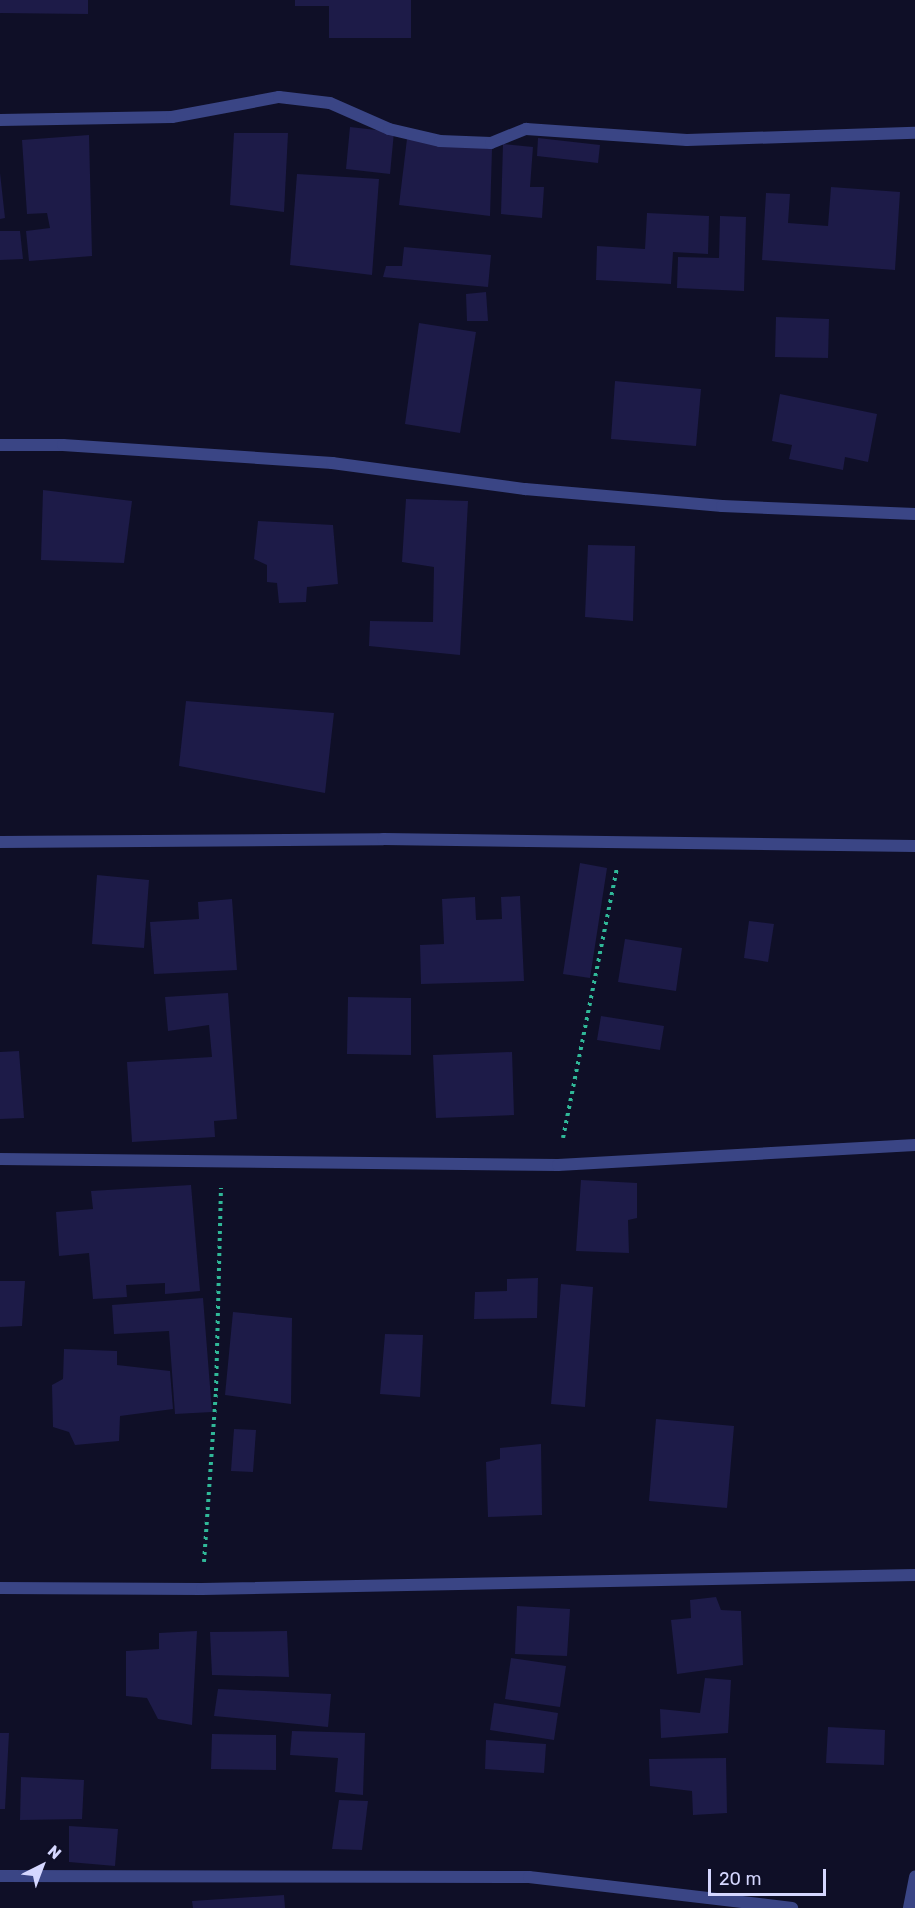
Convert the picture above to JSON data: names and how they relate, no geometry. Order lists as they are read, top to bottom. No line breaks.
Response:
{"scale_bar":"20 m","north":"top right"}
